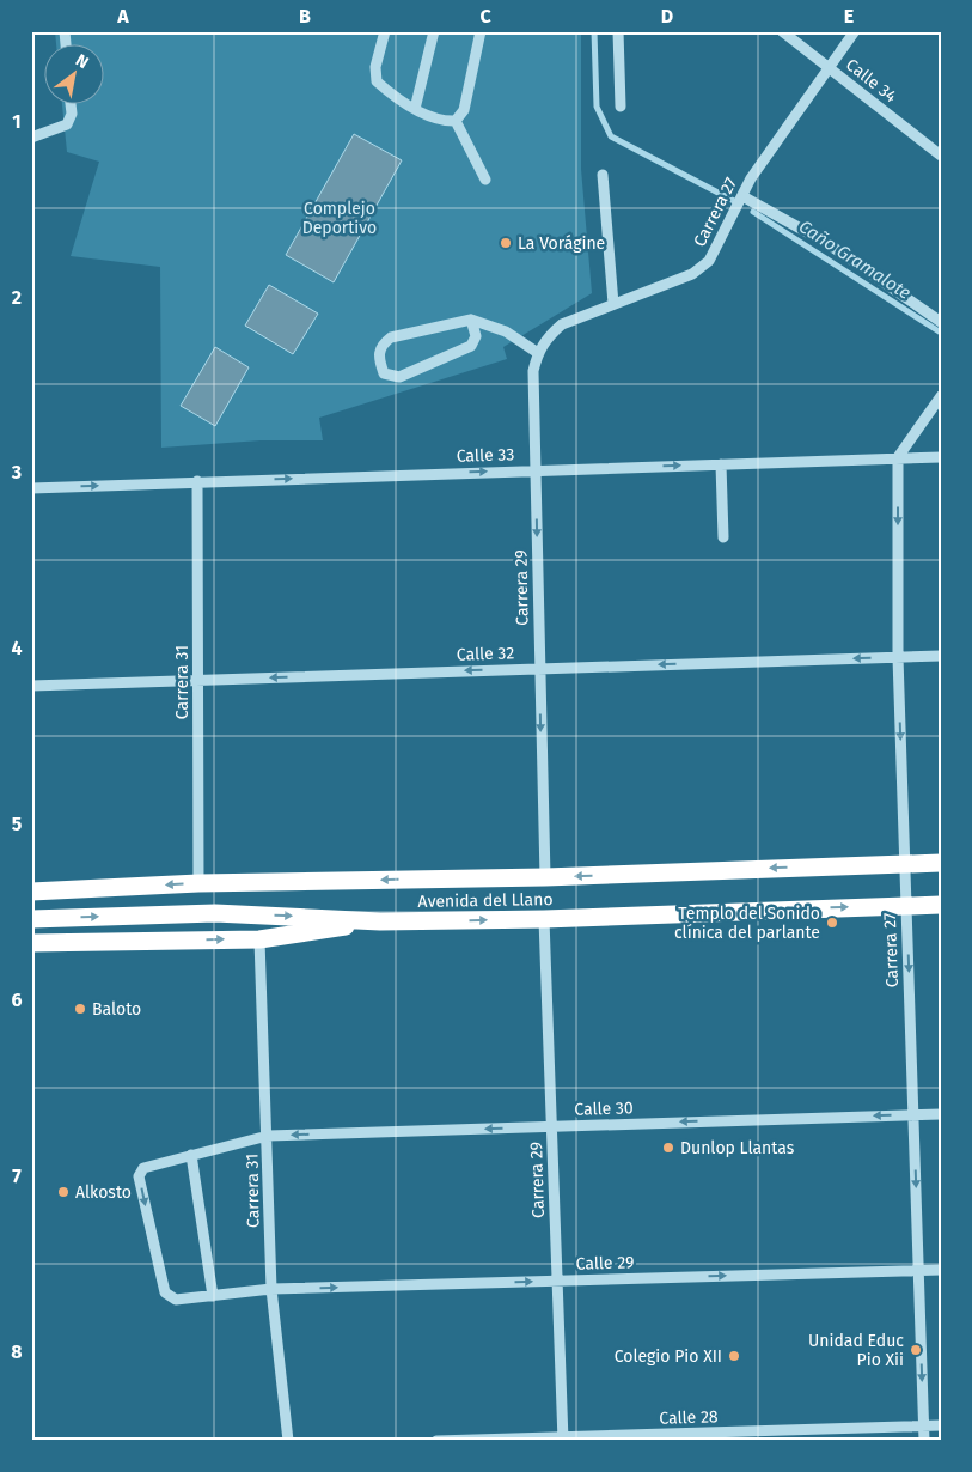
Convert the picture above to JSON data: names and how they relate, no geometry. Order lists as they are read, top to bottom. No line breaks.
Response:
{"streets":{"highway":["Avenida del Llano"],"street":["Calle 34","Carrera 27","Calle 33","Carrera 29","Calle 32","Carrera 31","Calle 30","Calle 29","Calle 28"]},"crossings":[["Calle 34","Carrera 27"],["Carrera 27","Calle 33"],["Carrera 27","Carrera 29"],["Carrera 27","Calle 32"],["Carrera 27","Avenida del Llano"],["Carrera 27","Calle 30"],["Carrera 27","Calle 29"],["Carrera 27","Calle 28"],["Calle 33","Carrera 29"],["Calle 33","Carrera 31"],["Carrera 29","Calle 32"],["Carrera 29","Avenida del Llano"],["Carrera 29","Calle 30"],["Carrera 29","Calle 29"],["Carrera 29","Calle 28"],["Calle 32","Carrera 31"],["Carrera 31","Avenida del Llano"],["Carrera 31","Calle 30"],["Carrera 31","Calle 29"],["Calle 30","Calle 29"]],"one_way":["Carrera 27","Calle 33","Carrera 29","Calle 32","Calle 30"],"water":["Caño Gramalote"],"parks":["Complejo Deportivo"],"places":["La Vorágine","Templo del Sonido clínica del parlante","Baloto","Dunlop Llantas","Alkosto","Unidad Educ Pio Xii","Colegio Pio XII"],"north":"top right","grid":{"columns":["A","B","C","D","E"],"rows":["1","2","3","4","5","6","7","8"]}}
